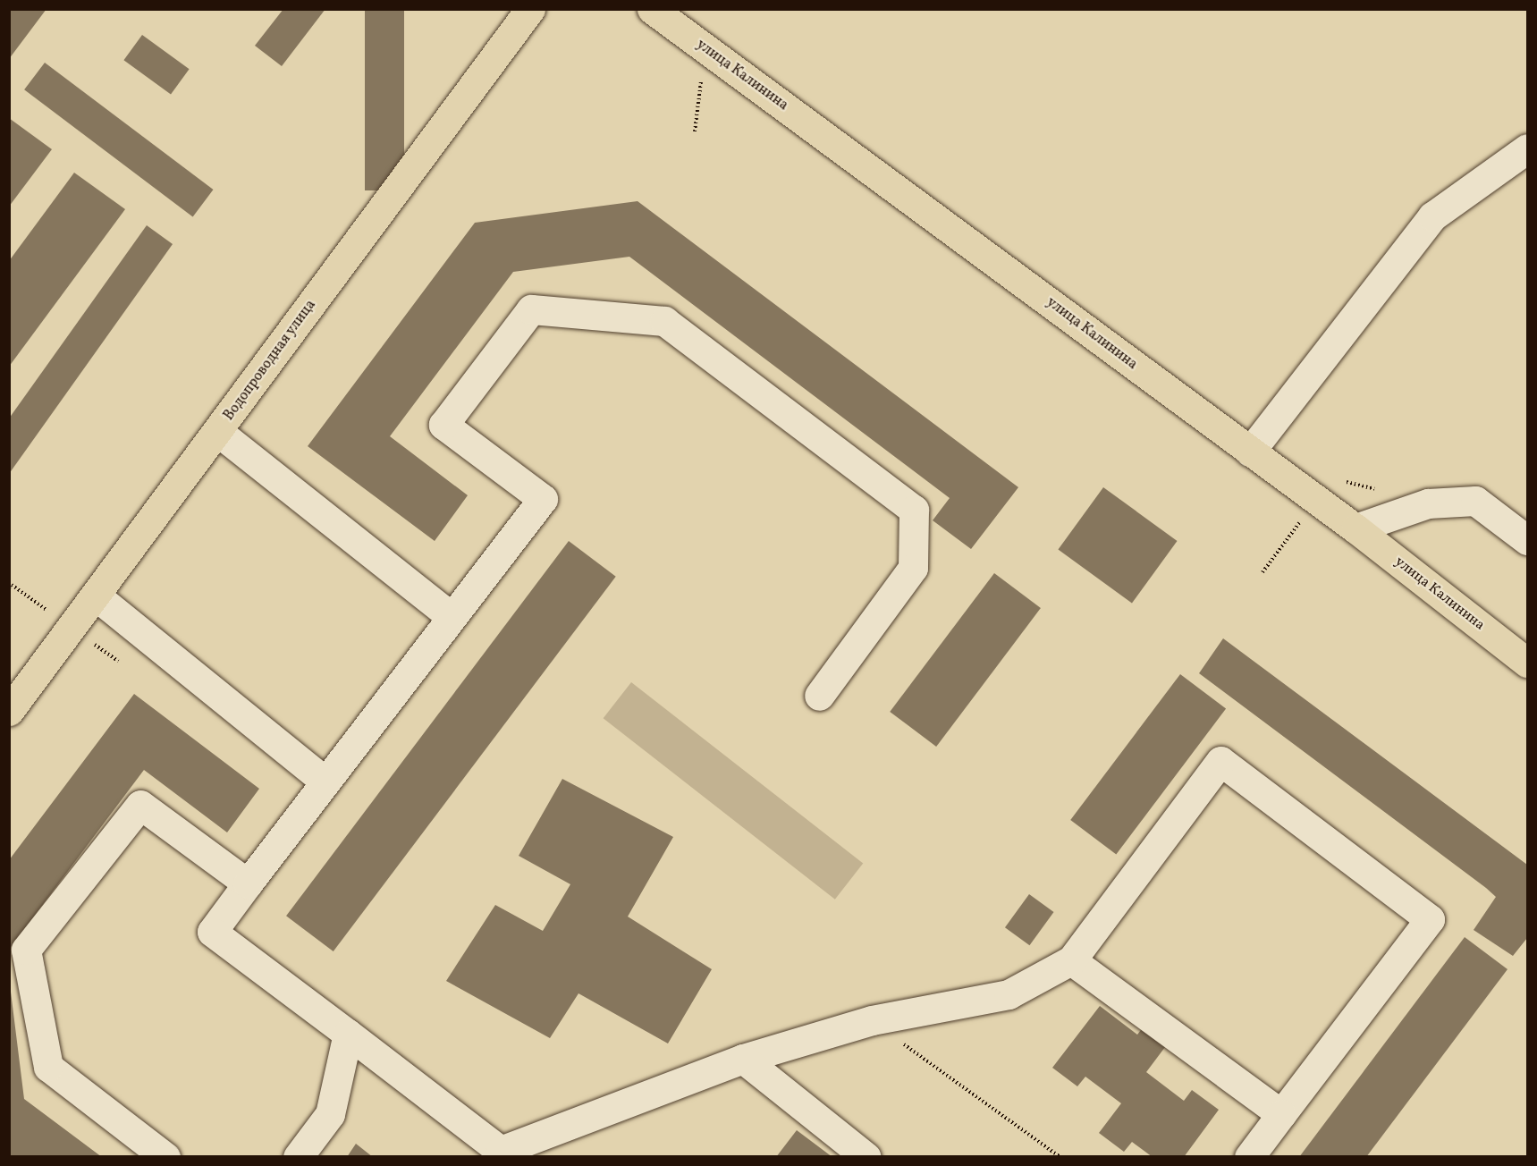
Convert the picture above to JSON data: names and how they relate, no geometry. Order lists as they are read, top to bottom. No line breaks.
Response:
{"streets":{"main road":["улица Калинина","Водопроводная улица"]}}
